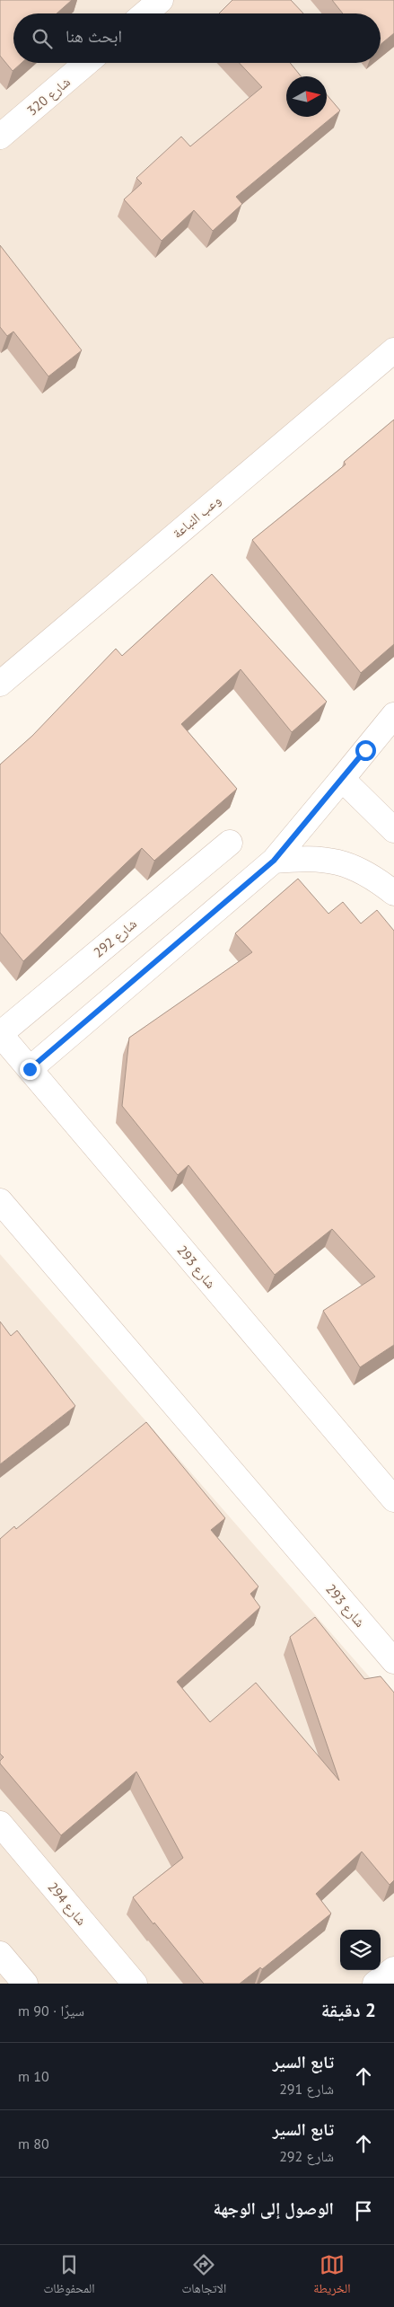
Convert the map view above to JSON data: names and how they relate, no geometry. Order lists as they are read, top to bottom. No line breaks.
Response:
{"streets":{"street":["شارع 320","وعب النباعة","شارع 292","شارع 293","شارع 294"]},"crossings":[["شارع 292","شارع 293"]],"north":"right","page":{"search":"ابحث هنا","heading":["2 دقيقة","سيرًا · 90 m"],"list":[["تابع السير","شارع 291","10 m"],["تابع السير","شارع 292","80 m"],"الوصول إلى الوجهة"],"nav":["الخريطة","الاتجاهات","المحفوظات"]}}
